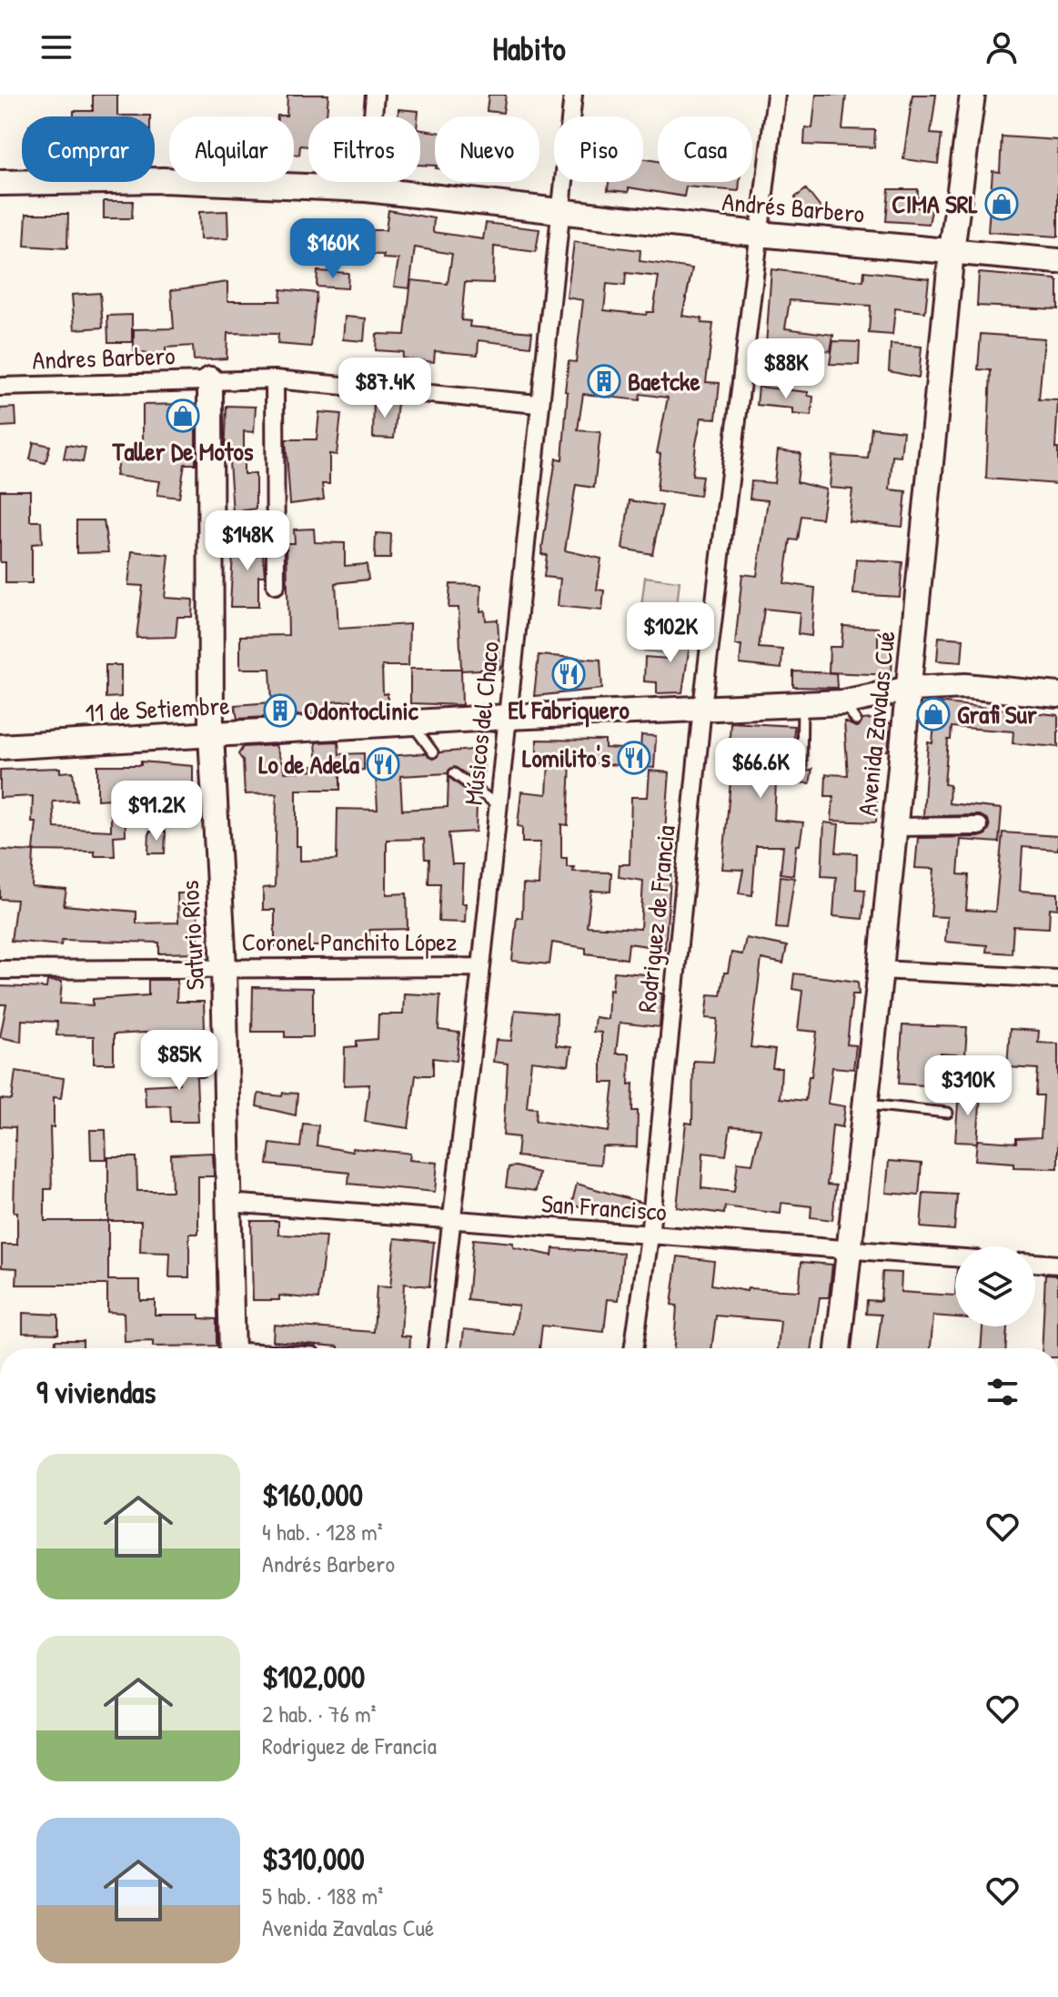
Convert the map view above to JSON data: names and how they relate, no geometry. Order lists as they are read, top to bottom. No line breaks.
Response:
{"streets":{"main road":["Andrés Barbero","11 de Setiembre","Avenida Zavalas Cué","Saturio Ríos"],"street":["Andres Barbero","Músicos del Chaco","Rodriguez de Francia","Coronel Panchito López","San Francisco"]},"crossings":[["Andrés Barbero","Músicos del Chaco"],["Andrés Barbero","Avenida Zavalas Cué"],["Andrés Barbero","Rodriguez de Francia"],["Andres Barbero","Músicos del Chaco"],["Andres Barbero","Saturio Ríos"],["11 de Setiembre","Músicos del Chaco"],["11 de Setiembre","Avenida Zavalas Cué"],["11 de Setiembre","Rodriguez de Francia"],["11 de Setiembre","Saturio Ríos"],["Músicos del Chaco","Coronel Panchito López"],["Músicos del Chaco","San Francisco"],["Avenida Zavalas Cué","San Francisco"],["Rodriguez de Francia","San Francisco"],["Saturio Ríos","Coronel Panchito López"],["Saturio Ríos","San Francisco"]],"places":{"shop":["CIMA SRL","Taller De Motos","Grafi Sur"],"building":["Baetcke","Odontoclinic"],"restaurant":["El Fabriquero","Lomilito's","Lo de Adela"]},"page":{"header":"Habito","chip":["Comprar","Alquilar","Filtros","Nuevo","Piso","Casa"],"price":["$160K","$88K","$87.4K","$148K","$102K","$66.6K","$91.2K","$85K","$310K"],"heading":"9 viviendas","list":[{"name":"$160,000","note":"4 hab. · 128 m² · Andrés Barbero"},{"name":"$102,000","note":"2 hab. · 76 m² · Rodriguez de Francia"},{"name":"$310,000","note":"5 hab. · 188 m² · Avenida Zavalas Cué"}]}}
